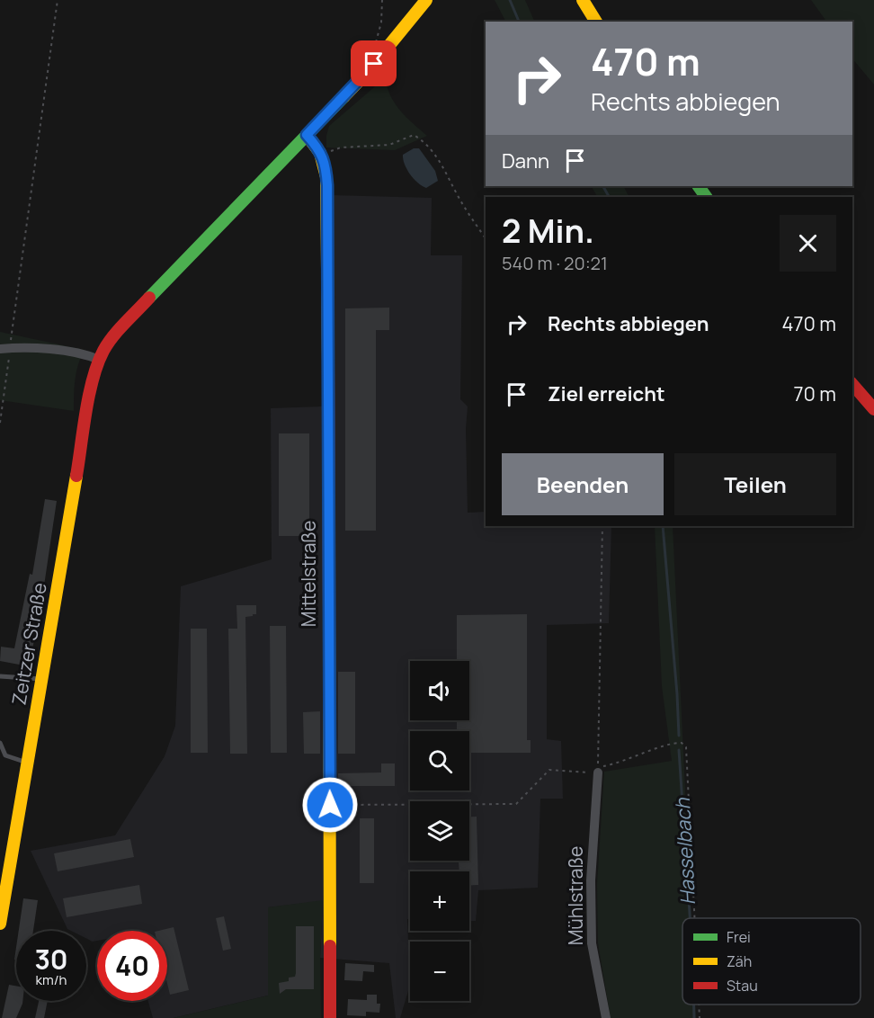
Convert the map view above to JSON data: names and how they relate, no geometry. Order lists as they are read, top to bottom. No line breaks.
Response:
{"streets":{"main road":["Mittelstraße","Zeitzer Straße"],"street":["Mühlstraße"]},"crossings":[["Mittelstraße","Zeitzer Straße"]],"water":["Hasselbach"],"legend":["Frei","Zäh","Stau"],"page":{"turn":["470 m","Rechts abbiegen"],"then":"Dann","heading":["2 Min.","540 m · 20:21"],"list":[{"name":"Rechts abbiegen","value":"470 m"},{"name":"Ziel erreicht","value":"70 m"}],"buttons":["Beenden","Teilen"],"map_buttons":["+","−"],"speed":"30 km/h","limit":"40"}}
